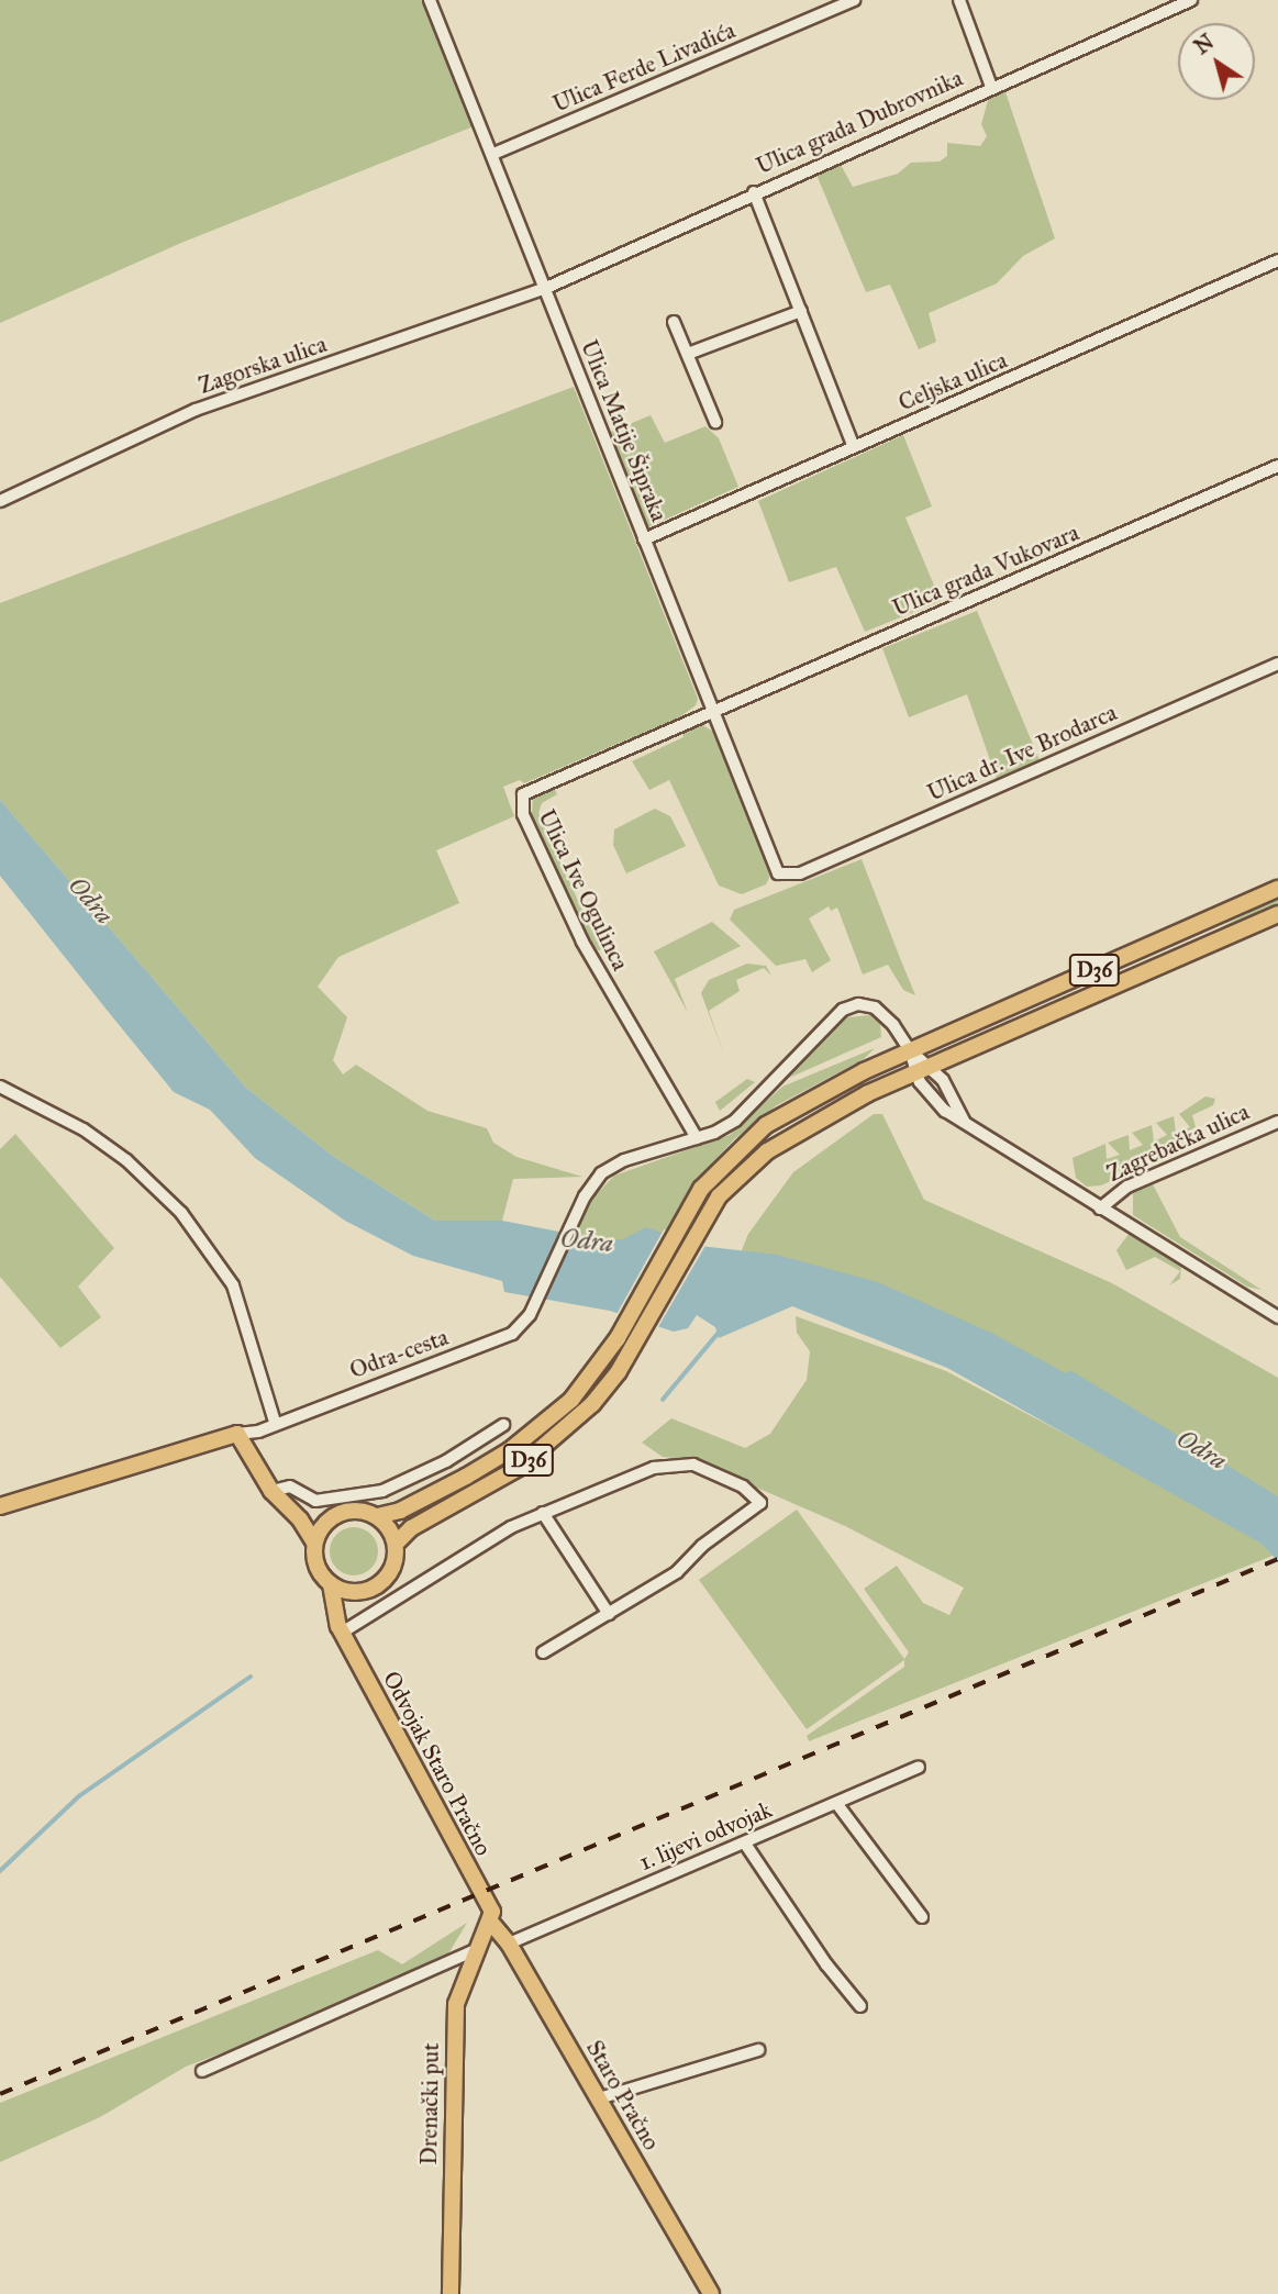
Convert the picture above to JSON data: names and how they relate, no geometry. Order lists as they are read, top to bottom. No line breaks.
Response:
{"streets":{"main road":["D36","Odra-cesta","Odvojak Staro Pračno","Staro Pračno","Drenački put"],"street":["Ulica Ferde Livadića","Ulica grada Dubrovnika","Zagorska ulica","Celjska ulica","Ulica Matije Šipraka","Ulica grada Vukovara","Ulica dr. Ive Brodarca","Ulica Ive Ogulinca","Zagrebačka ulica","1. lijevi odvojak"]},"crossings":[["Ulica Ferde Livadića","Ulica Matije Šipraka"],["Ulica grada Dubrovnika","Zagorska ulica"],["Ulica grada Dubrovnika","Ulica Matije Šipraka"],["Zagorska ulica","Ulica Matije Šipraka"],["Celjska ulica","Ulica Matije Šipraka"],["Ulica Matije Šipraka","Ulica grada Vukovara"],["Ulica Matije Šipraka","Ulica dr. Ive Brodarca"],["Ulica Matije Šipraka","Ulica Ive Ogulinca"],["Ulica grada Vukovara","Ulica Ive Ogulinca"],["Ulica Ive Ogulinca","Zagrebačka ulica"],["D36","Zagrebačka ulica"],["D36","Odvojak Staro Pračno"],["Zagrebačka ulica","Odra-cesta"],["Odvojak Staro Pračno","Staro Pračno"],["Odvojak Staro Pračno","Drenački put"],["1. lijevi odvojak","Staro Pračno"],["Staro Pračno","Drenački put"]],"water":["Odra"],"north":"top left"}
